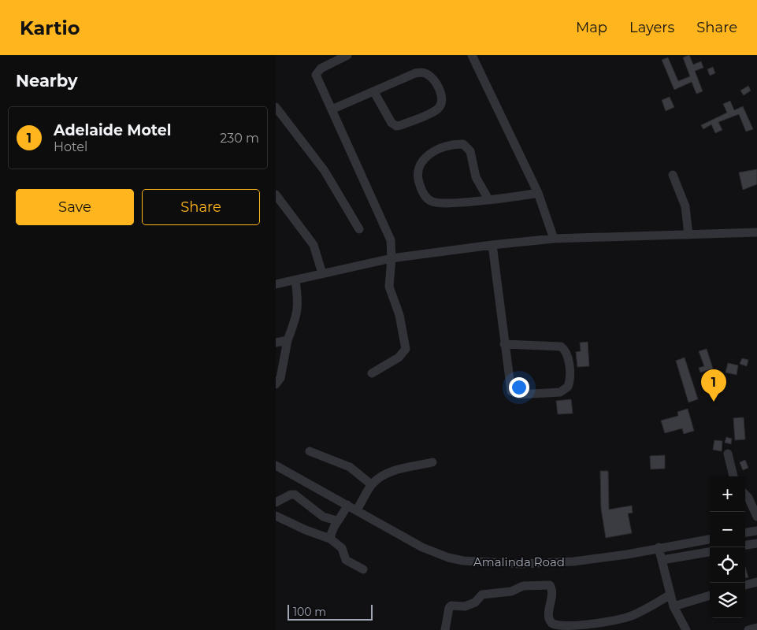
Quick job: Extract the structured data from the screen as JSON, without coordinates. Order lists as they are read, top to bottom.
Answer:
{
  "streets": {
    "street": ["Amalinda Road"]
  },
  "scale_bar": "100 m",
  "page": {
    "header": "Kartio",
    "nav": ["Map", "Layers", "Share"],
    "heading": "Nearby",
    "list": [
      {
        "mark": "1",
        "name": "Adelaide Motel",
        "note": "Hotel",
        "value": "230 m"
      }
    ],
    "buttons": ["Save", "Share"],
    "pins": "1",
    "map_buttons": ["+", "−"],
    "scale": "100 m"
  }
}
